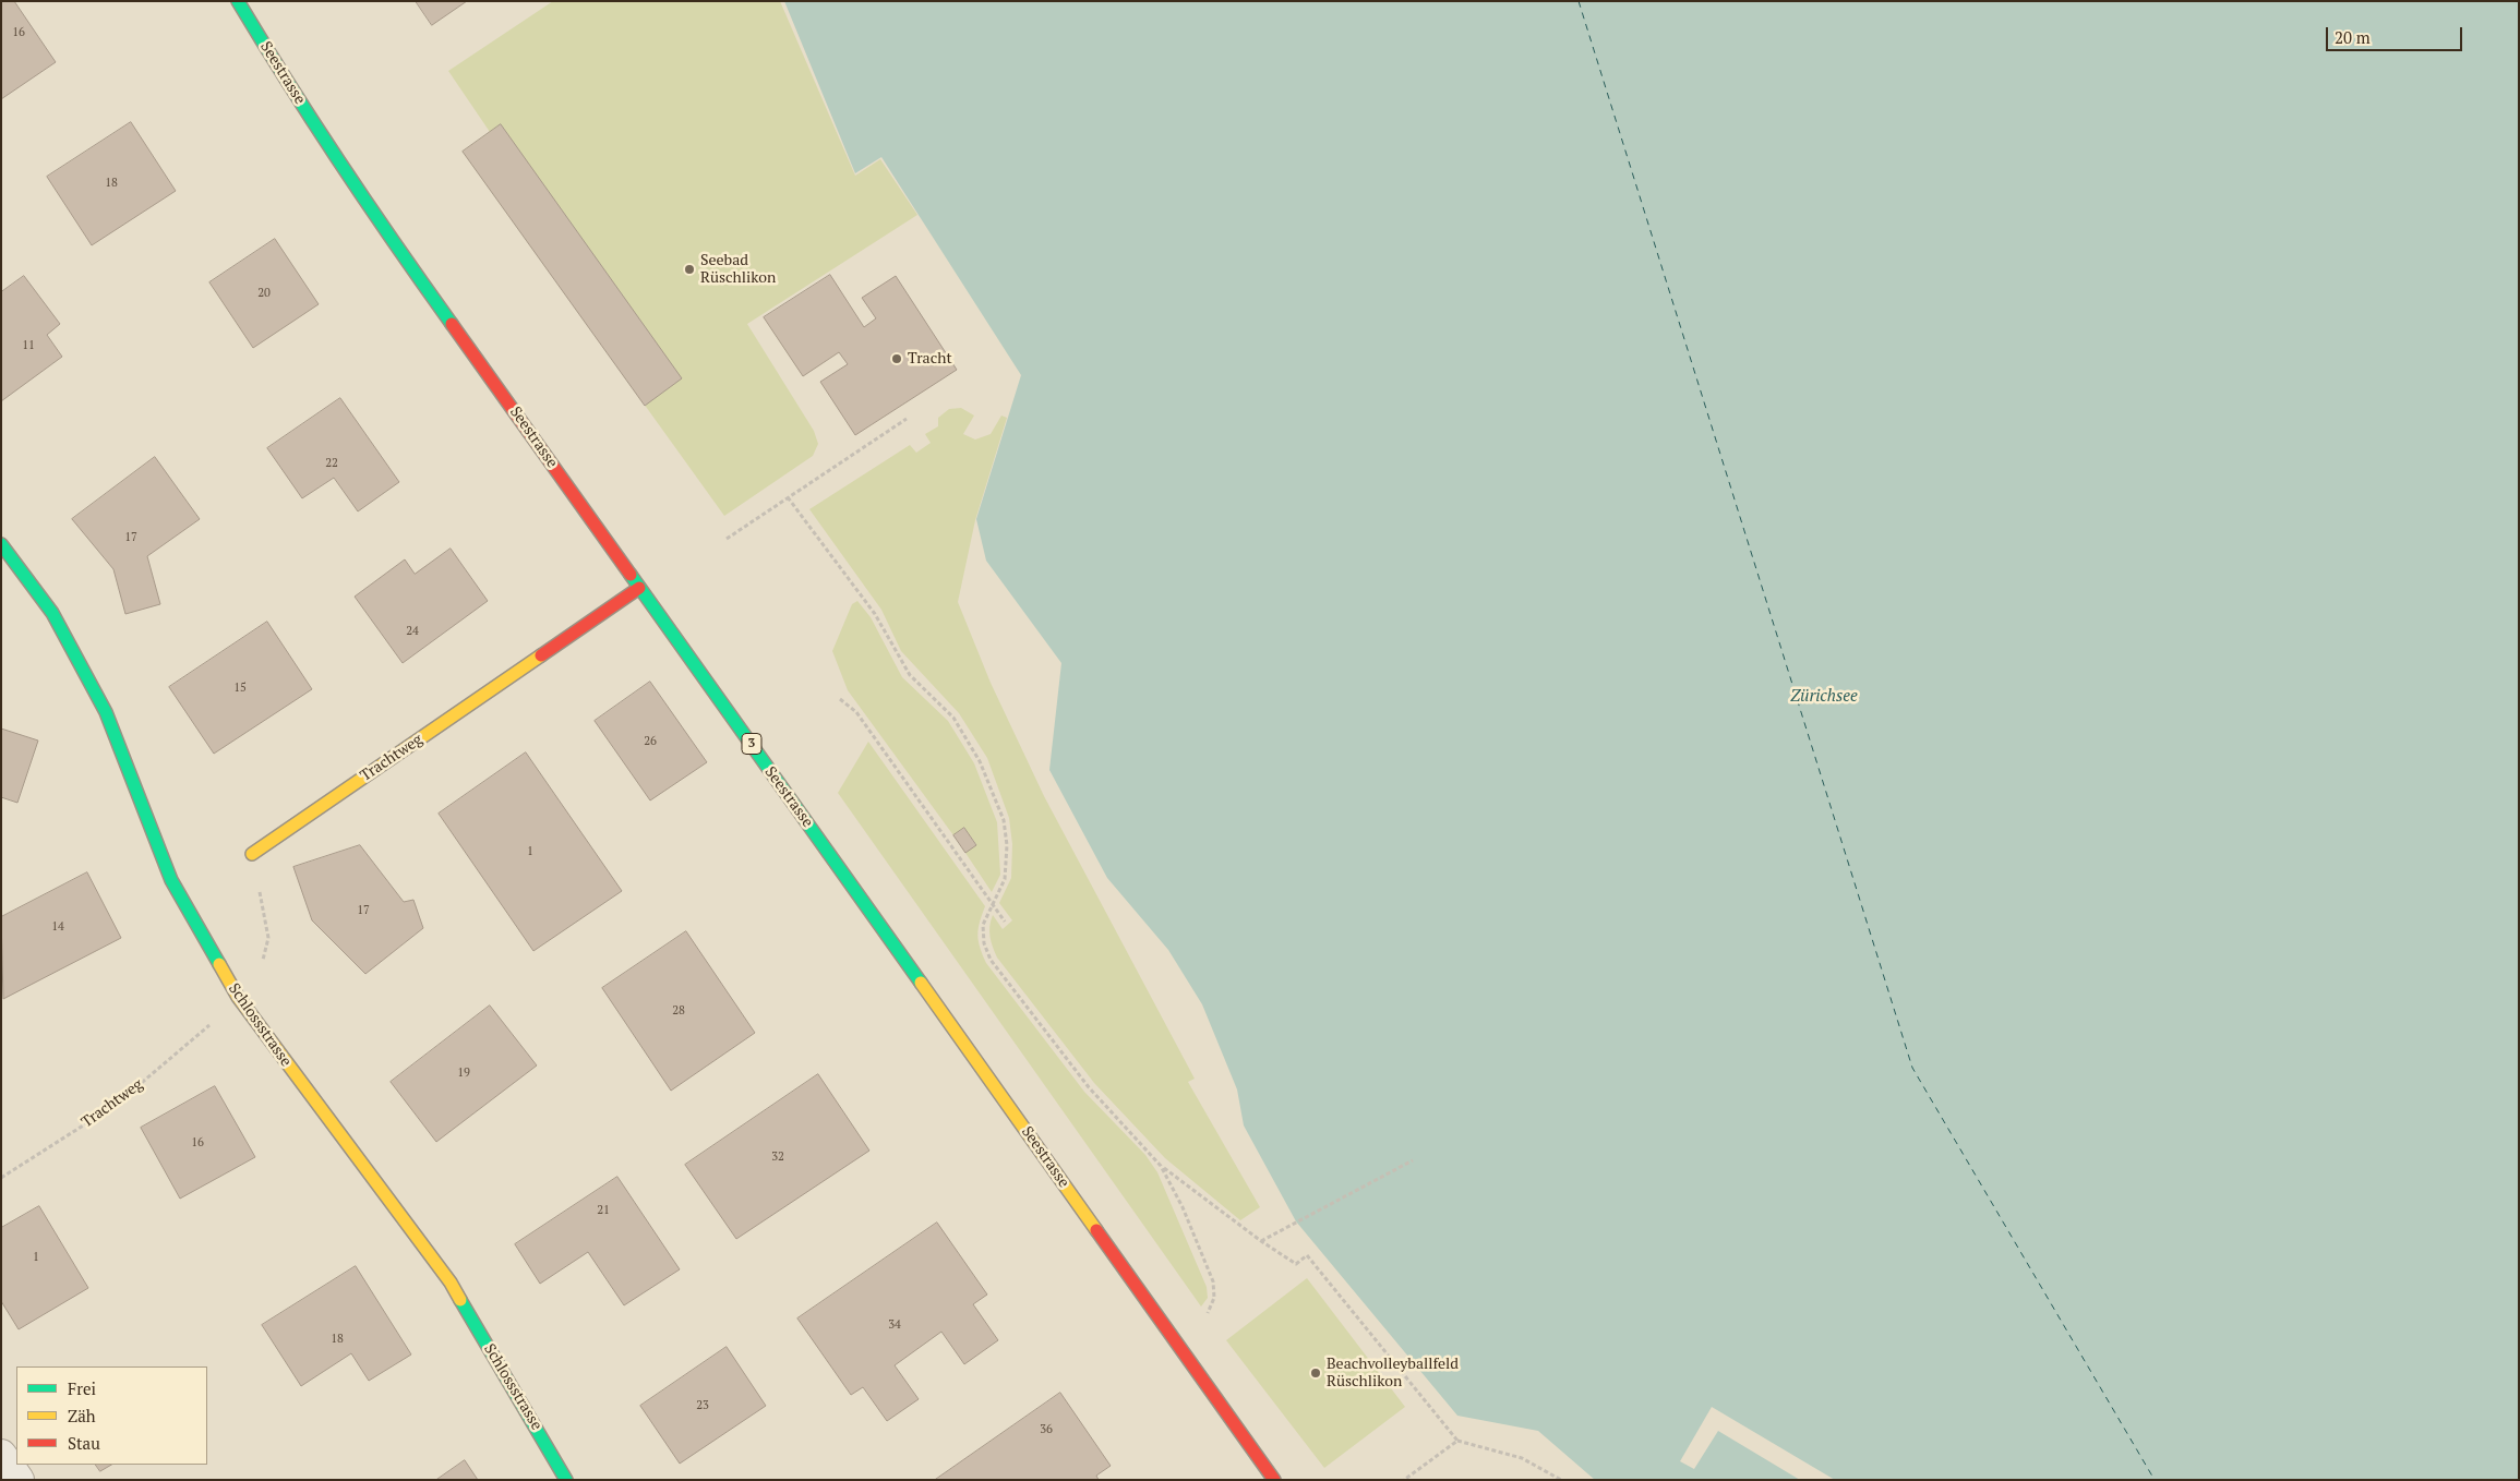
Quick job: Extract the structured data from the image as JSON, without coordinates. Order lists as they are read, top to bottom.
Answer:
{
  "streets": {
    "main road": [
      "Seestrasse",
      "3",
      "Trachtweg",
      "Schlossstrasse"
    ]
  },
  "crossings": [
    ["Seestrasse", "Trachtweg"]
  ],
  "water": ["Zürichsee"],
  "places": ["Seebad Rüschlikon", "Tracht", "Beachvolleyballfeld Rüschlikon"],
  "house_numbers": [
    "16",
    "18",
    "20",
    "11",
    "22",
    "17",
    "24",
    "15",
    "26",
    "1",
    "17",
    "14",
    "28",
    "19",
    "16",
    "32",
    "21",
    "1",
    "34",
    "18",
    "23",
    "36"
  ],
  "legend": ["Frei", "Zäh", "Stau"],
  "scale_bar": "20 m"
}
